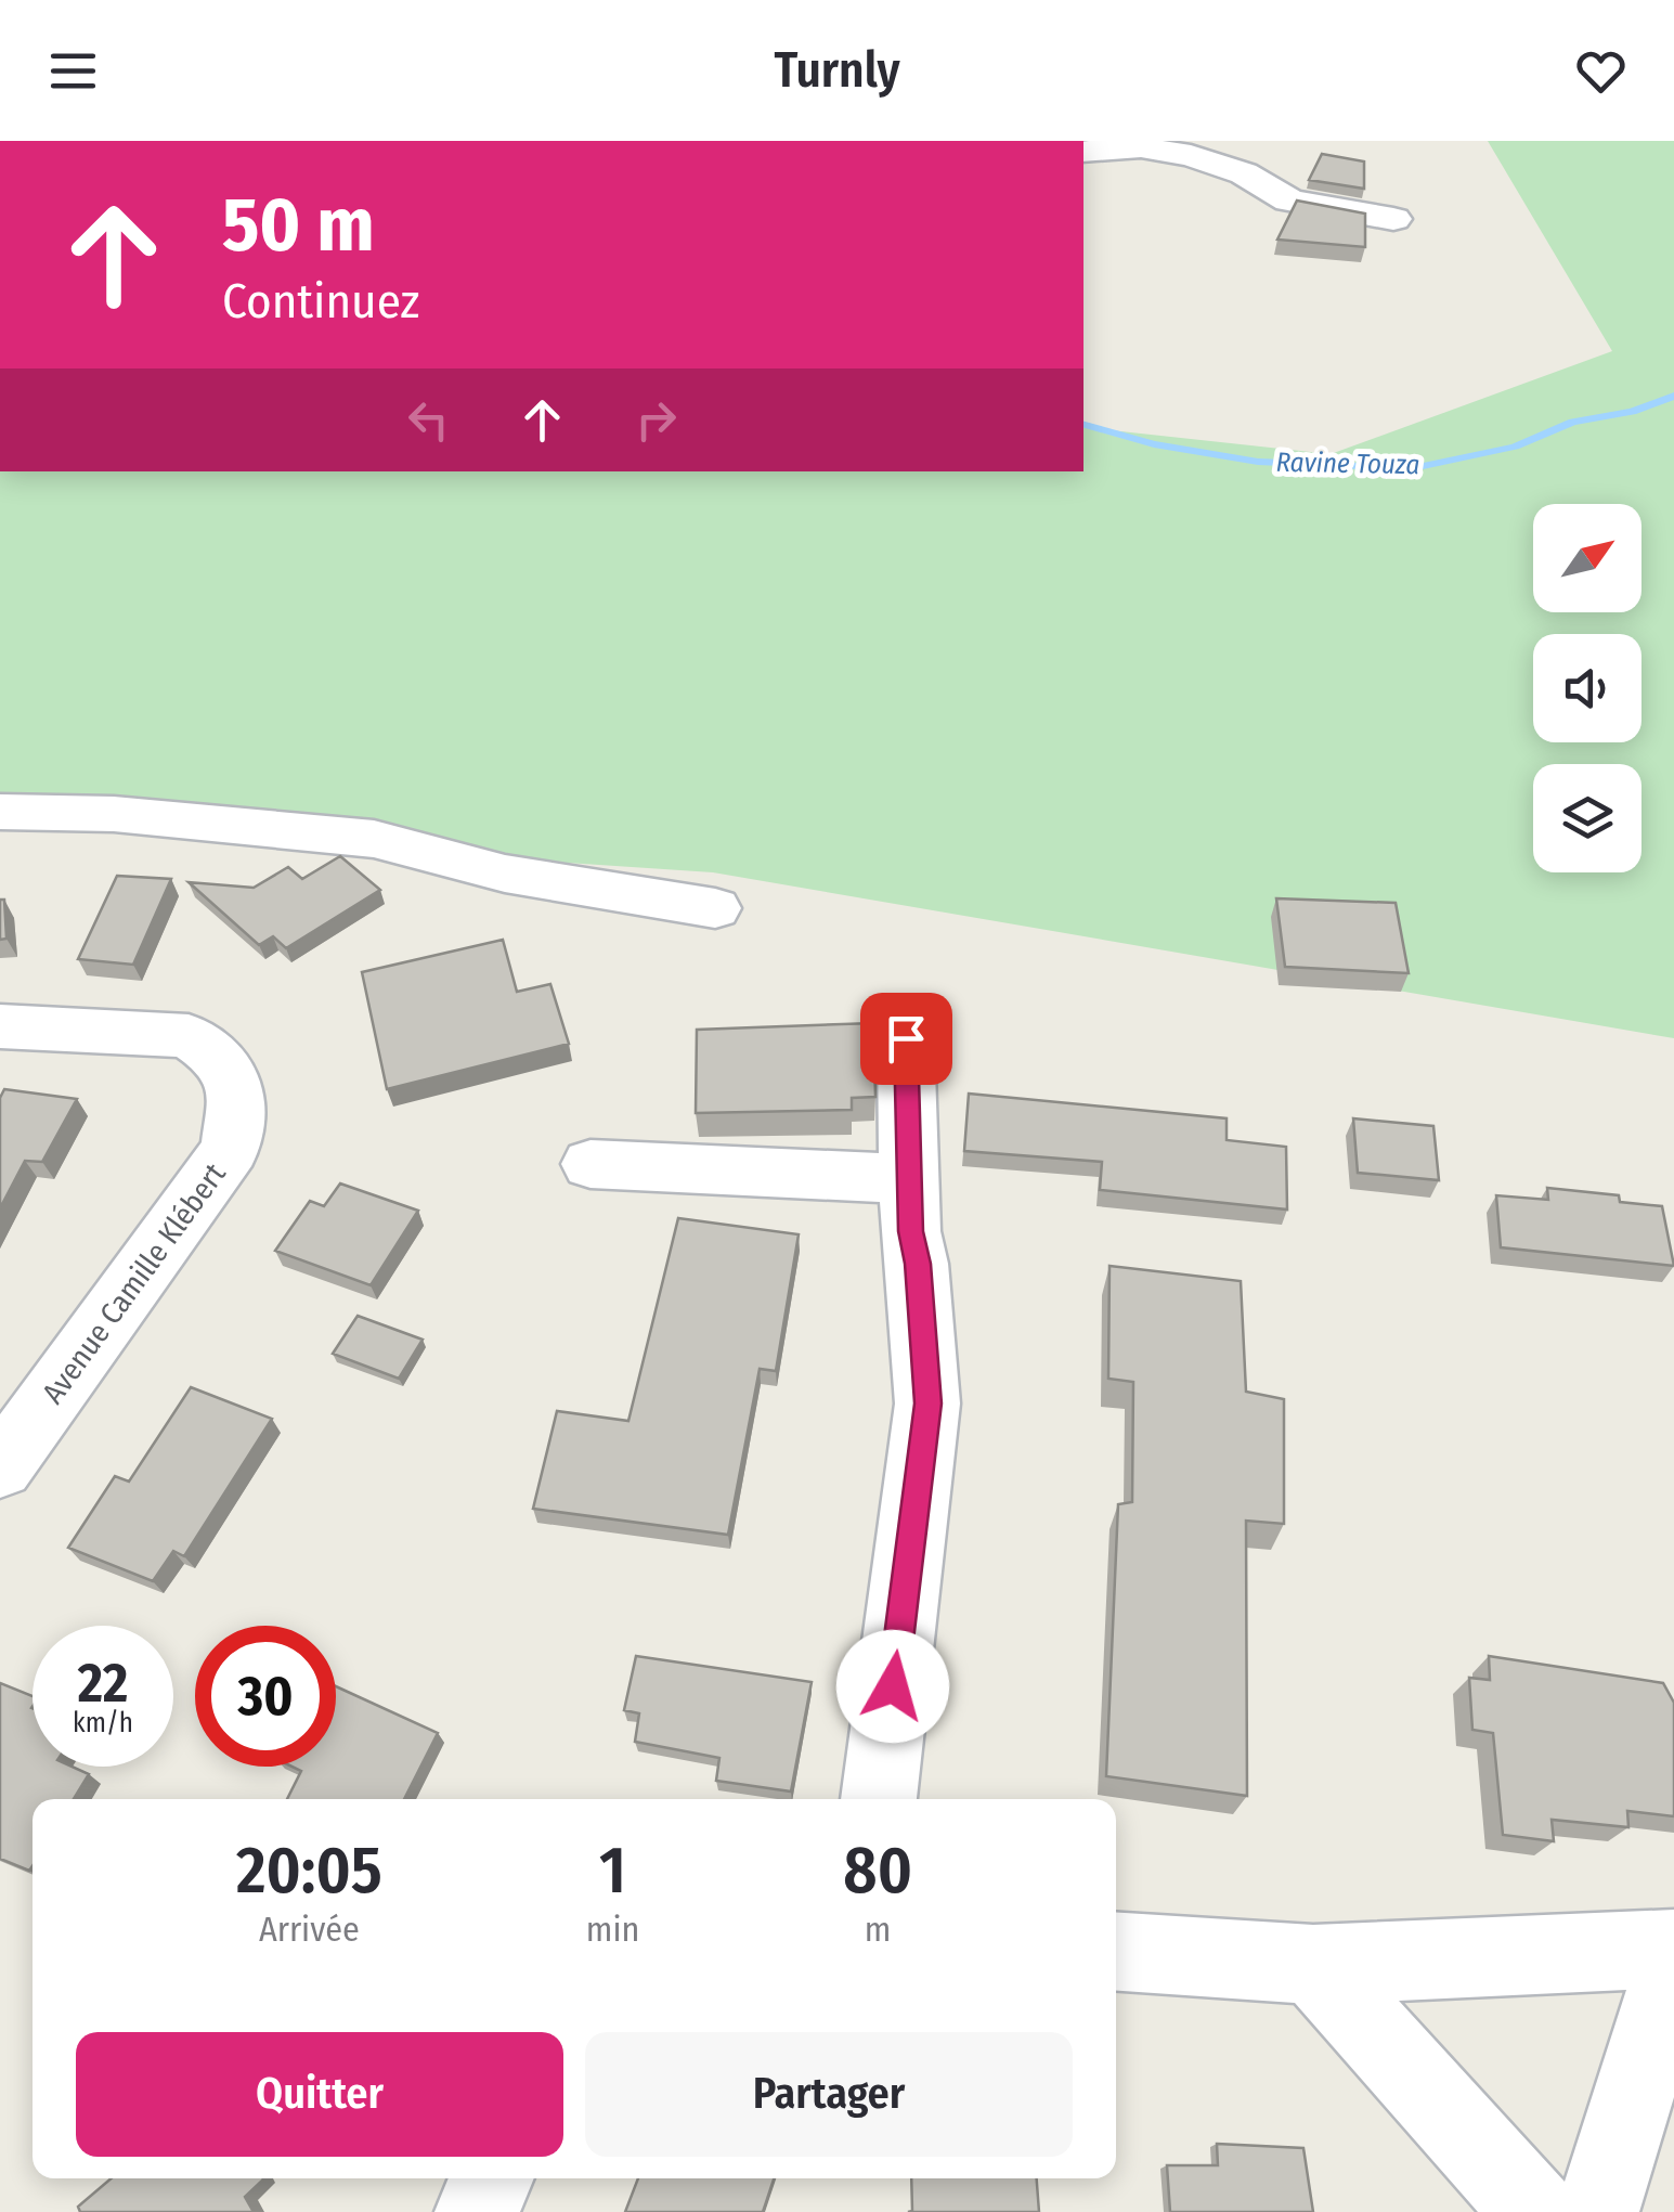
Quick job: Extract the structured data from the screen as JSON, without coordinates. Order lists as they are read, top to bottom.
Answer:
{
  "streets": {
    "street": ["Avenue Camille Klébert"]
  },
  "water": ["Ravine Touza"],
  "north": "top right",
  "page": {
    "header": "Turnly",
    "turn": ["50 m", "Continuez"],
    "speed": "22 km/h",
    "limit": "30",
    "eta": [
      "20:05",
      "Arrivée",
      "1",
      "min",
      "80",
      "m"
    ],
    "buttons": ["Quitter", "Partager"]
  }
}
